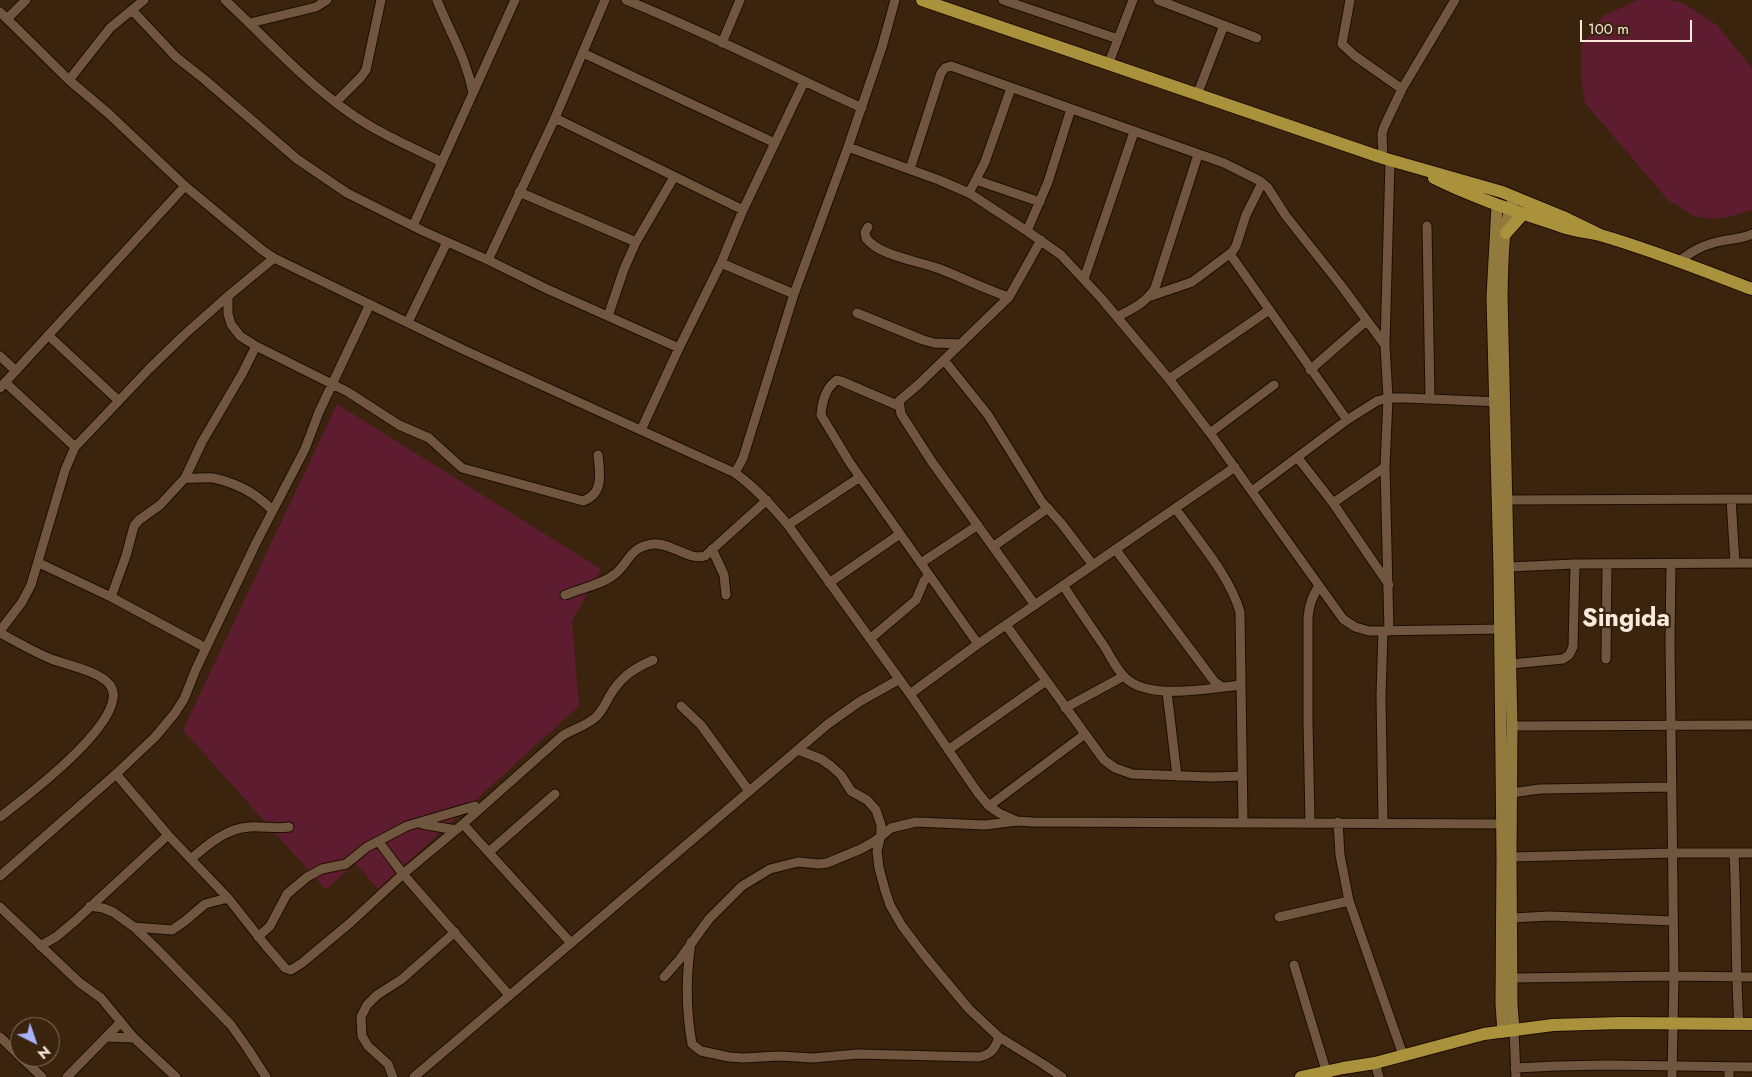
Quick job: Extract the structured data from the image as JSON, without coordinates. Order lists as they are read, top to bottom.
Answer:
{
  "districts": ["Singida"],
  "scale_bar": "100 m",
  "north": "bottom right"
}
